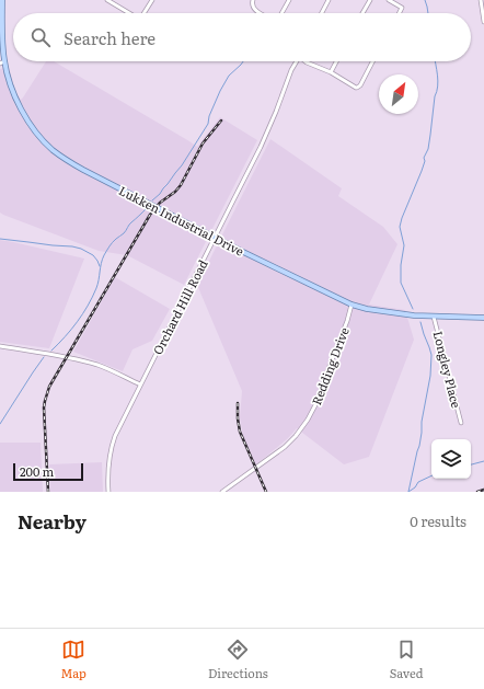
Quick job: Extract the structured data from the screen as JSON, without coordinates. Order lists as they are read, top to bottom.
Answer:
{
  "streets": {
    "main road": ["Lukken Industrial Drive"],
    "street": ["Orchard Hill Road", "Redding Drive", "Longley Place"]
  },
  "crossings": [
    ["Lukken Industrial Drive", "Orchard Hill Road"],
    ["Lukken Industrial Drive", "Redding Drive"],
    ["Lukken Industrial Drive", "Longley Place"]
  ],
  "scale_bar": "200 m",
  "north": "top right",
  "page": {
    "search": "Search here",
    "scale": "200 m",
    "heading": ["Nearby", "0 results"],
    "nav": ["Map", "Directions", "Saved"]
  }
}
